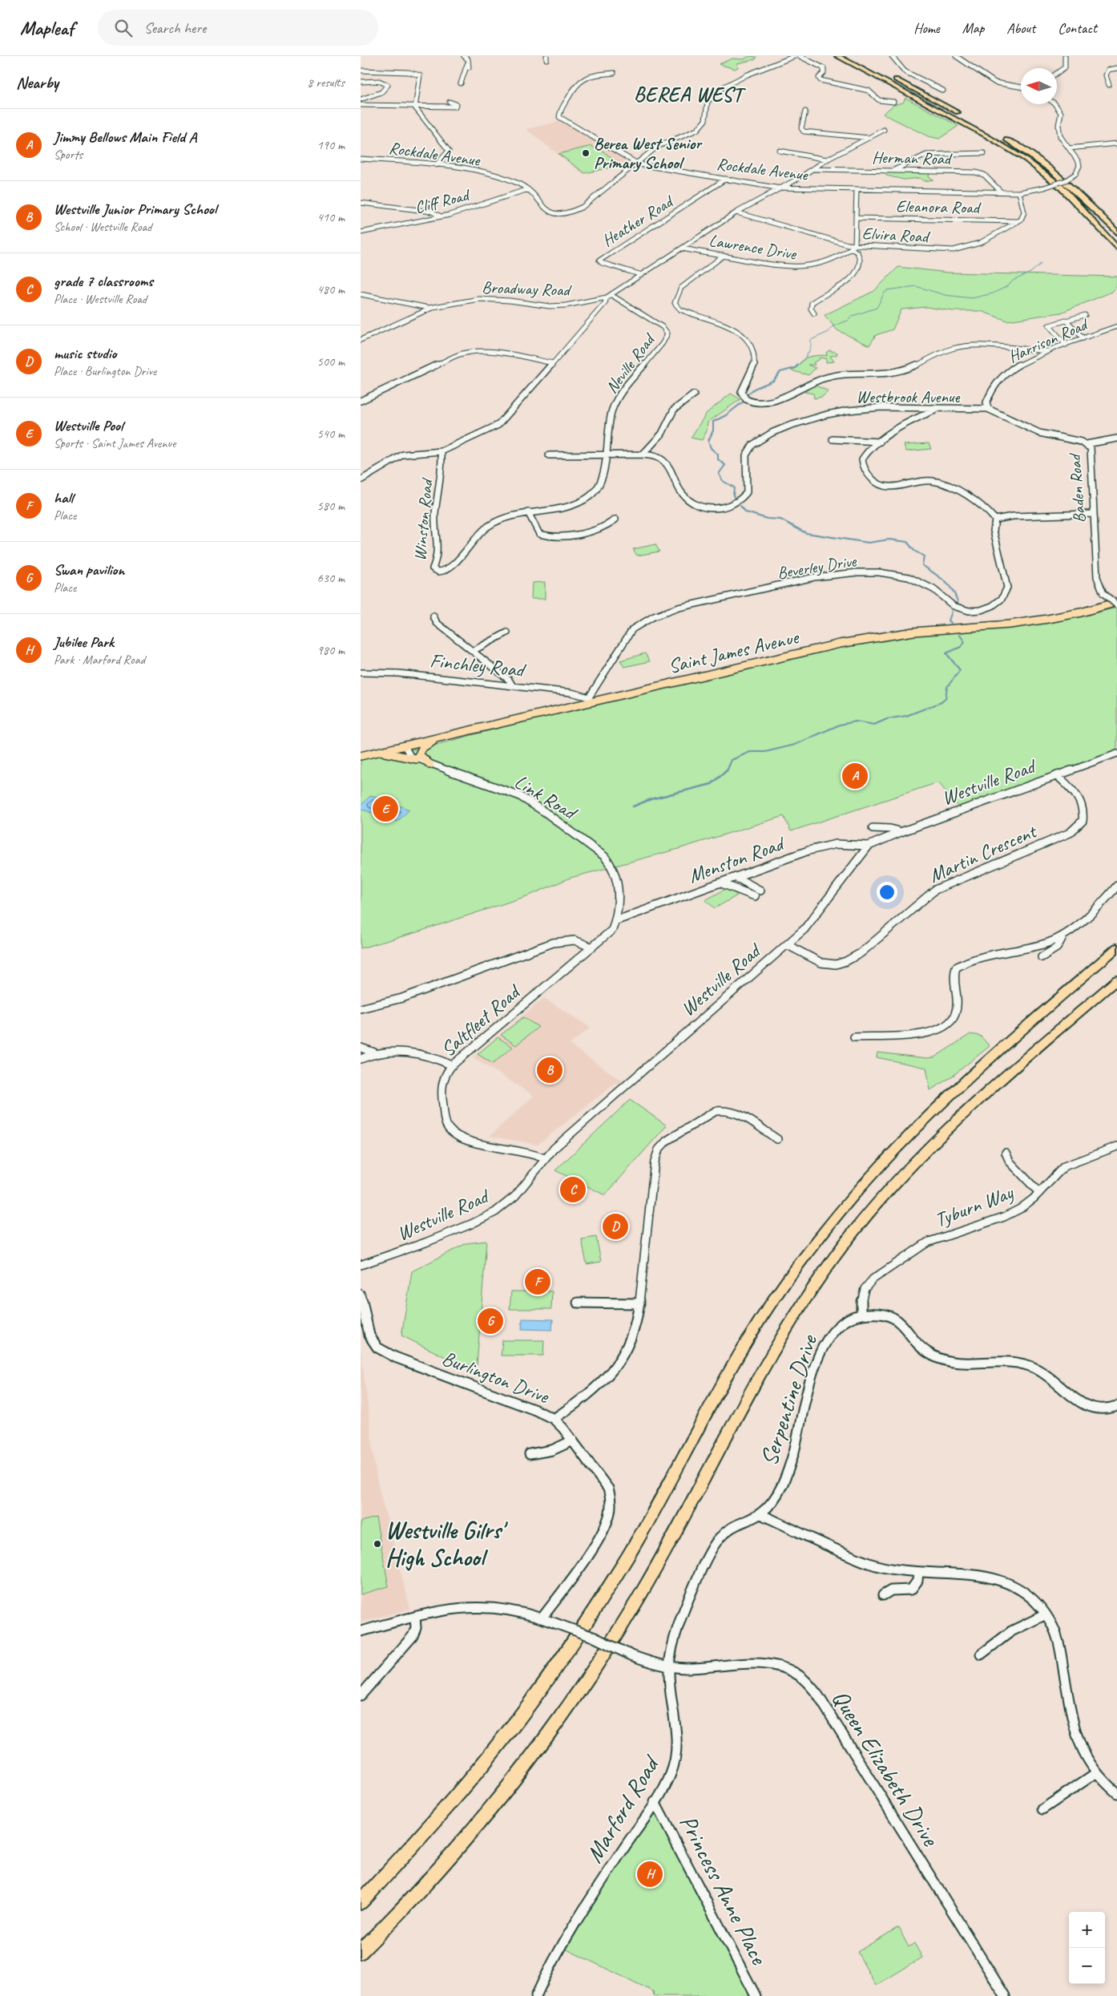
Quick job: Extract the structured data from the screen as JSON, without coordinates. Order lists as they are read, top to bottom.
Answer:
{
  "streets": {
    "main road": ["Saint James Avenue"],
    "street": [
      "Rockdale Avenue",
      "Herman Road",
      "Cliff Road",
      "Eleanora Road",
      "Heather Road",
      "Elvira Road",
      "Lawrence Drive",
      "Broadway Road",
      "Harrison Road",
      "Neville Road",
      "Westbrook Avenue",
      "Baden Road",
      "Winston Road",
      "Beverley Drive",
      "Finchley Road",
      "Westville Road",
      "Link Road",
      "Martin Crescent",
      "Menston Road",
      "Saltfleet Road",
      "Tyburn Way",
      "Burlington Drive",
      "Serpentine Drive",
      "Queen Elizabeth Drive",
      "Marford Road",
      "Princess Anne Place"
    ]
  },
  "crossings": [
    ["Rockdale Avenue", "Herman Road"],
    ["Rockdale Avenue", "Cliff Road"],
    ["Rockdale Avenue", "Heather Road"],
    ["Rockdale Avenue", "Broadway Road"],
    ["Herman Road", "Broadway Road"],
    ["Eleanora Road", "Elvira Road"],
    ["Heather Road", "Broadway Road"],
    ["Elvira Road", "Lawrence Drive"],
    ["Elvira Road", "Broadway Road"],
    ["Lawrence Drive", "Broadway Road"],
    ["Broadway Road", "Neville Road"],
    ["Broadway Road", "Winston Road"],
    ["Harrison Road", "Westbrook Avenue"],
    ["Harrison Road", "Baden Road"],
    ["Neville Road", "Westbrook Avenue"],
    ["Neville Road", "Winston Road"],
    ["Westbrook Avenue", "Baden Road"],
    ["Westbrook Avenue", "Winston Road"],
    ["Baden Road", "Saint James Avenue"],
    ["Beverley Drive", "Saint James Avenue"],
    ["Beverley Drive", "Finchley Road"],
    ["Saint James Avenue", "Finchley Road"],
    ["Saint James Avenue", "Link Road"],
    ["Westville Road", "Martin Crescent"],
    ["Westville Road", "Menston Road"],
    ["Westville Road", "Saltfleet Road"],
    ["Link Road", "Menston Road"],
    ["Link Road", "Saltfleet Road"],
    ["Menston Road", "Saltfleet Road"],
    ["Tyburn Way", "Serpentine Drive"],
    ["Serpentine Drive", "Queen Elizabeth Drive"],
    ["Serpentine Drive", "Marford Road"],
    ["Queen Elizabeth Drive", "Marford Road"],
    ["Marford Road", "Princess Anne Place"]
  ],
  "districts": ["BEREA WEST"],
  "places": ["Berea West Senior Primary School", "Westville Gilrs' High School"],
  "north": "left",
  "page": {
    "header": "Mapleaf",
    "search": "Search here",
    "nav": [
      "Home",
      "Map",
      "About",
      "Contact"
    ],
    "heading": ["Nearby", "8 results"],
    "list": [
      {
        "mark": "A",
        "name": "Jimmy Bellows Main Field A",
        "note": "Sports",
        "value": "190 m"
      },
      {
        "mark": "B",
        "name": "Westville Junior Primary School",
        "note": "School · Westville Road",
        "value": "410 m"
      },
      {
        "mark": "C",
        "name": "grade 7 classrooms",
        "note": "Place · Westville Road",
        "value": "480 m"
      },
      {
        "mark": "D",
        "name": "music studio",
        "note": "Place · Burlington Drive",
        "value": "500 m"
      },
      {
        "mark": "E",
        "name": "Westville Pool",
        "note": "Sports · Saint James Avenue",
        "value": "540 m"
      },
      {
        "mark": "F",
        "name": "hall",
        "note": "Place",
        "value": "580 m"
      },
      {
        "mark": "G",
        "name": "Swan pavilion",
        "note": "Place",
        "value": "630 m"
      },
      {
        "mark": "H",
        "name": "Jubilee Park",
        "note": "Park · Marford Road",
        "value": "980 m"
      }
    ],
    "pins": [
      "A",
      "E",
      "B",
      "C",
      "D",
      "F",
      "G",
      "H"
    ],
    "map_buttons": ["+", "−"]
  }
}
